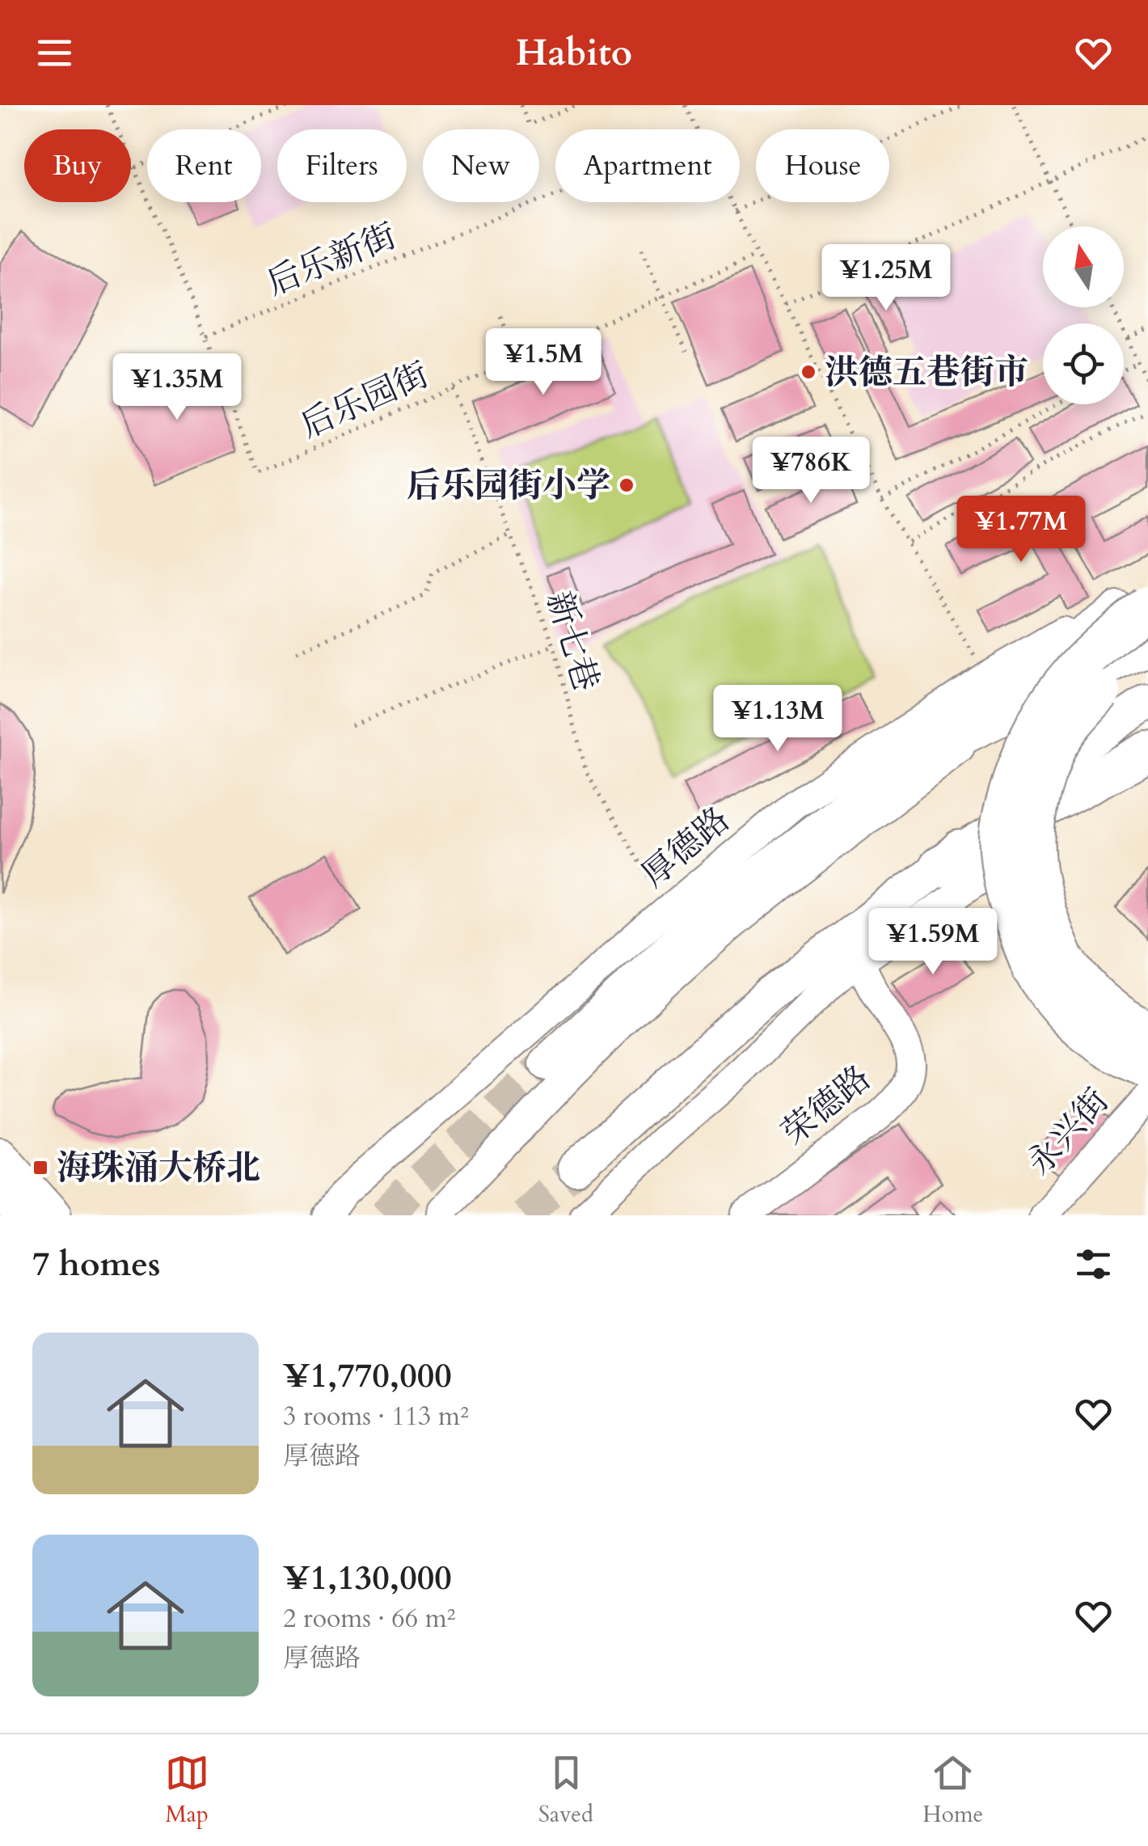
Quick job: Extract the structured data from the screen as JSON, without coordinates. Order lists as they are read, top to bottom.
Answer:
{
  "streets": {
    "street": ["厚德路", "荣德路", "永兴街"],
    "path": ["后乐新街", "后乐园街", "新七巷"]
  },
  "crossings": [
    ["后乐新街", "后乐园街"],
    ["后乐园街", "新七巷"]
  ],
  "places": {
    "other": ["洪德五巷街市", "后乐园街小学"],
    "transit": ["海珠涌大桥北"]
  },
  "north": "top",
  "page": {
    "header": "Habito",
    "chip": [
      "Buy",
      "Rent",
      "Filters",
      "New",
      "Apartment",
      "House"
    ],
    "price": [
      "¥1.25M",
      "¥1.5M",
      "¥1.35M",
      "¥786K",
      "¥1.77M",
      "¥1.13M",
      "¥1.59M"
    ],
    "heading": "7 homes",
    "list": [
      {
        "name": "¥1,770,000",
        "note": "3 rooms · 113 m² · 厚德路"
      },
      {
        "name": "¥1,130,000",
        "note": "2 rooms · 66 m² · 厚德路"
      }
    ],
    "tabs": ["Map", "Saved", "Home"]
  }
}
